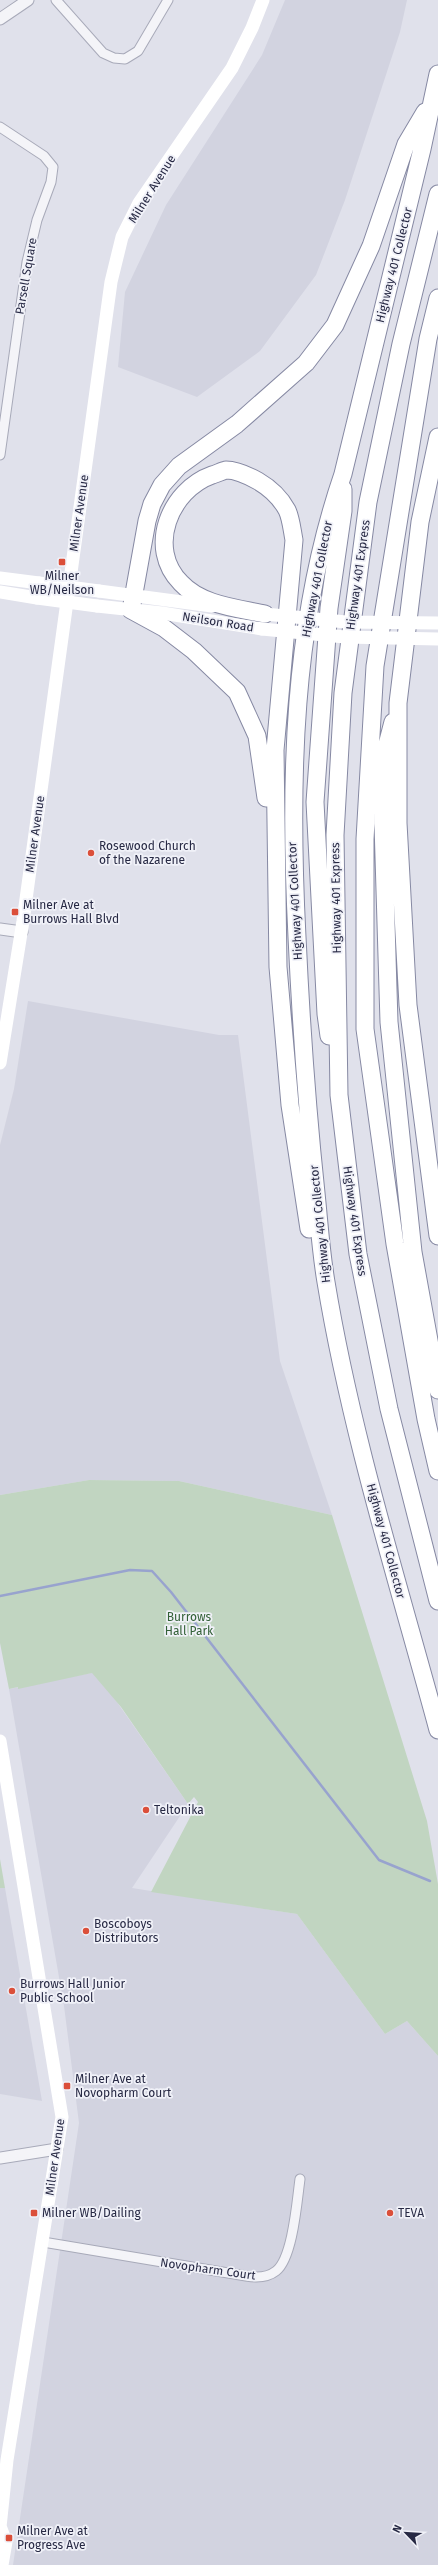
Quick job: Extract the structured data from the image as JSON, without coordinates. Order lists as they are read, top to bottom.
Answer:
{
  "streets": {
    "highway": ["Highway 401 Collector", "Highway 401 Express"],
    "main road": ["Milner Avenue", "Neilson Road"],
    "street": ["Parsell Square", "Novopharm Court"]
  },
  "crossings": [
    ["Milner Avenue", "Novopharm Court"]
  ],
  "parks": ["Burrows Hall Park"],
  "places": {
    "transit": [
      "Milner WB/Neilson",
      "Milner Ave at Burrows Hall Blvd",
      "Milner Ave at Novopharm Court",
      "Milner WB/Dailing",
      "Milner Ave at Progress Ave"
    ],
    "other": [
      "Rosewood Church of the Nazarene",
      "Teltonika",
      "Boscoboys Distributors",
      "Burrows Hall Junior Public School",
      "TEVA"
    ]
  },
  "north": "top left"
}
